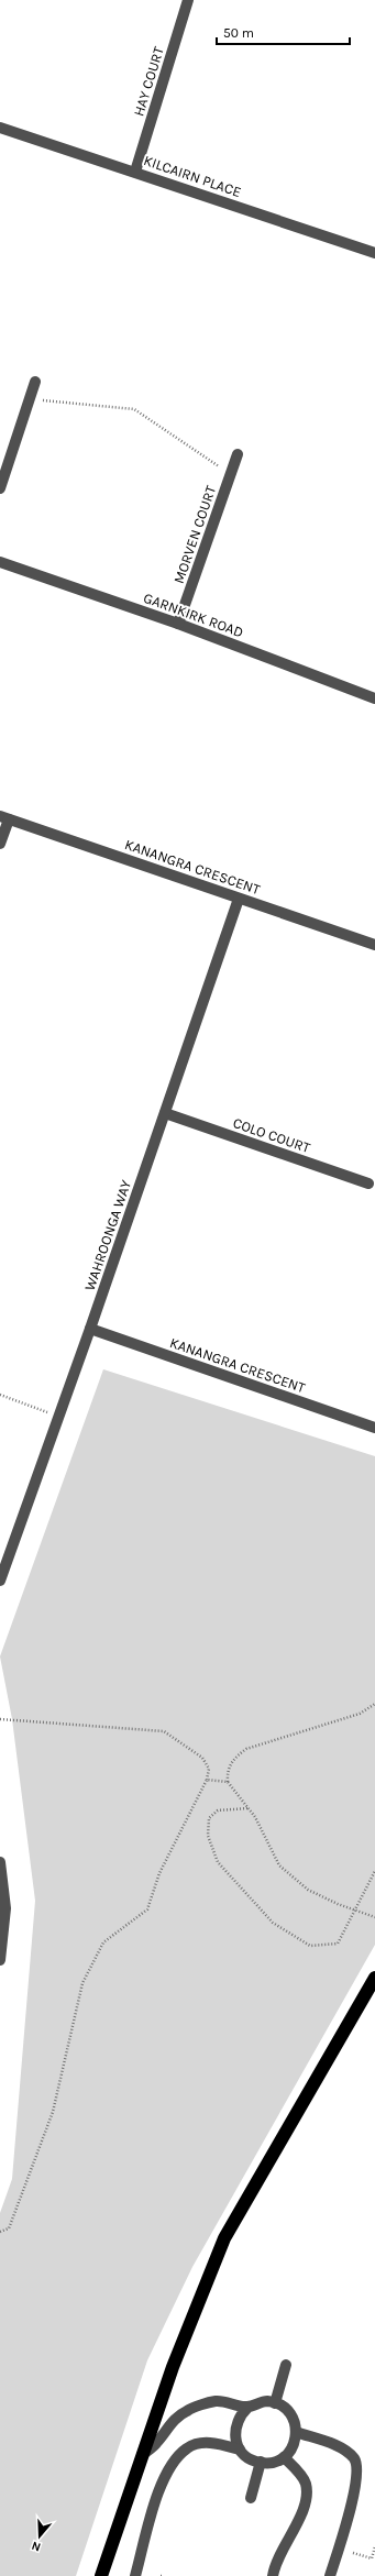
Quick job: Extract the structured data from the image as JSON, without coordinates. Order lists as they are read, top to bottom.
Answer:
{
  "streets": {
    "street": [
      "HAY COURT",
      "KILCAIRN PLACE",
      "MORVEN COURT",
      "GARNKIRK ROAD",
      "KANANGRA CRESCENT",
      "COLO COURT",
      "WAHROONGA WAY"
    ]
  },
  "crossings": [
    ["HAY COURT", "KILCAIRN PLACE"],
    ["MORVEN COURT", "GARNKIRK ROAD"],
    ["KANANGRA CRESCENT", "WAHROONGA WAY"],
    ["COLO COURT", "WAHROONGA WAY"]
  ],
  "scale_bar": "50 m",
  "north": "bottom"
}
